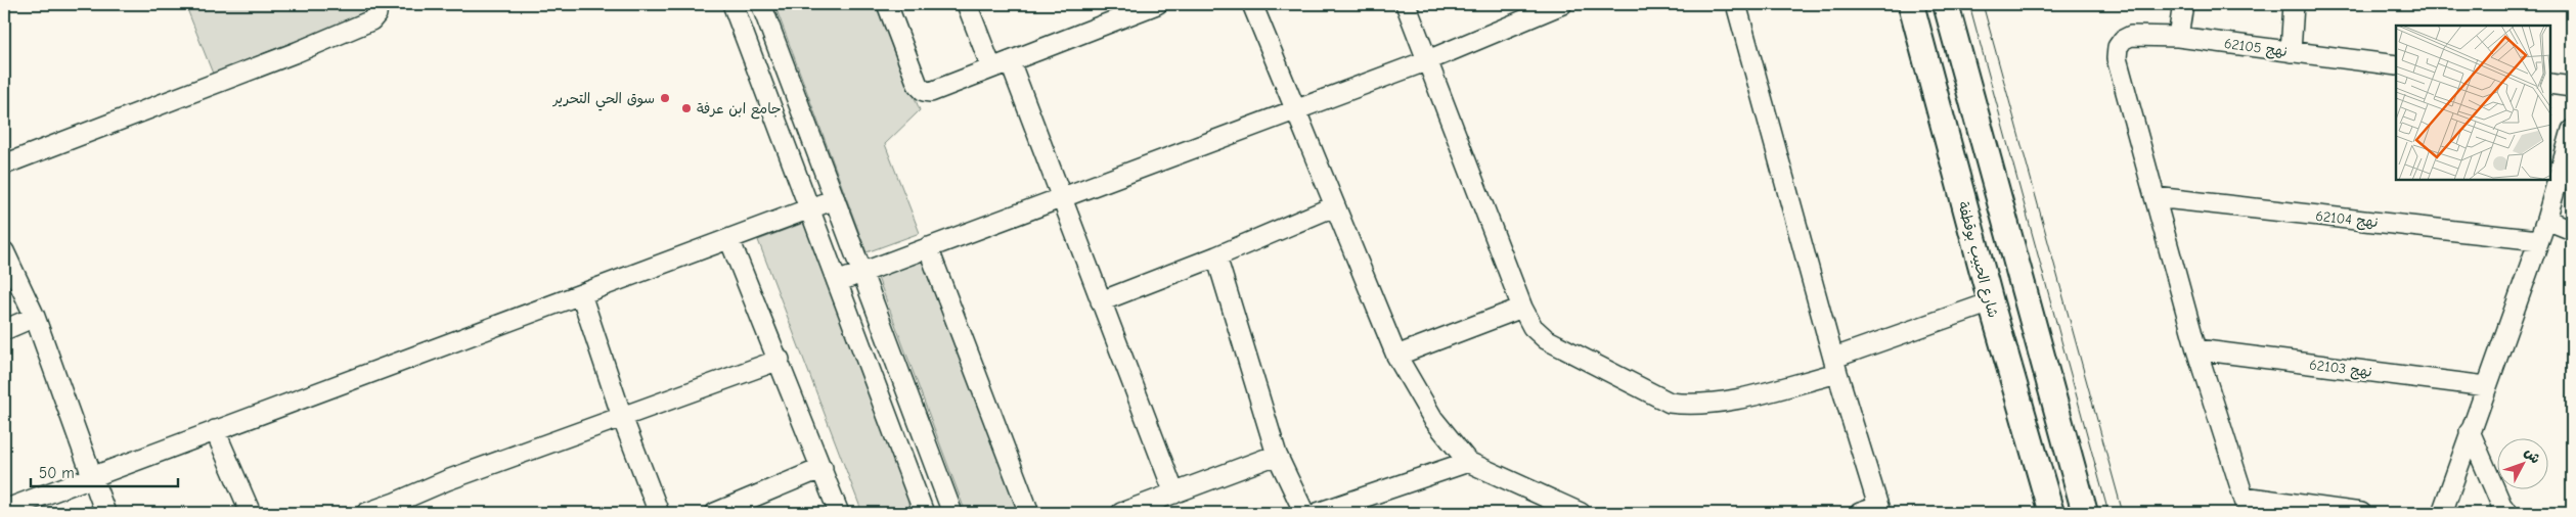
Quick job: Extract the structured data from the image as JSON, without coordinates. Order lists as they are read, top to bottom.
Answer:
{
  "streets": {
    "main road": ["شارع الحبيب بوقطفة"],
    "street": ["نهج 62105", "نهج 62104", "نهج 62103"]
  },
  "crossings": [
    ["نهج 62105", "نهج 62104"]
  ],
  "places": ["سوق الحي التحرير", "جامع ابن عرفة"],
  "scale_bar": "50 m",
  "north": "top right"
}
